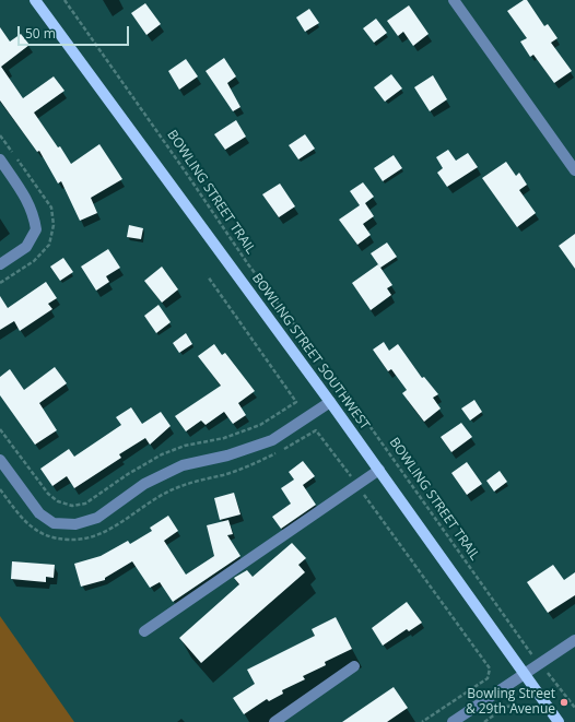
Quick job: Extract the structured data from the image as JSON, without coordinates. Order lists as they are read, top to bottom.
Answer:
{
  "streets": {
    "main road": ["BOWLING STREET SOUTHWEST"],
    "path": ["BOWLING STREET TRAIL"]
  },
  "places": ["Bowling Street & 29th Avenue"],
  "scale_bar": "50 m"
}
